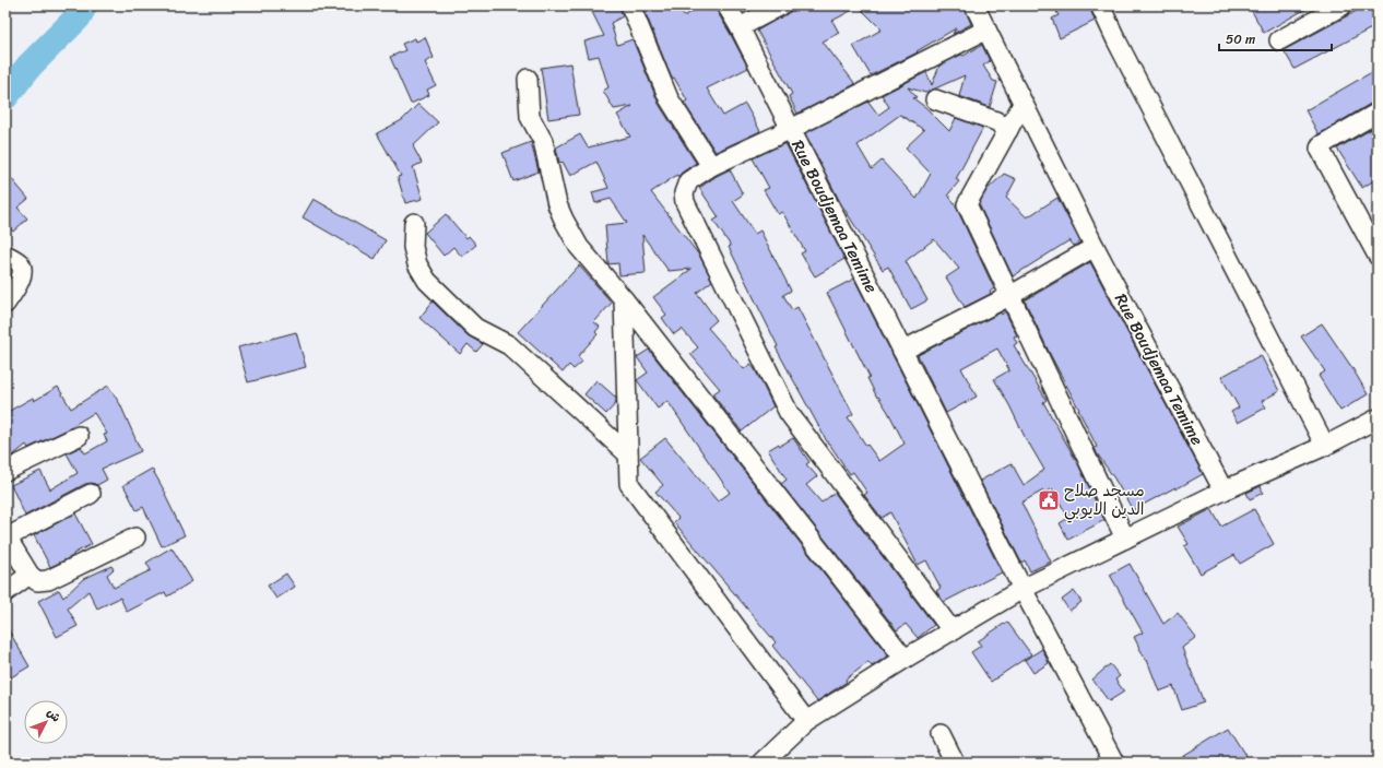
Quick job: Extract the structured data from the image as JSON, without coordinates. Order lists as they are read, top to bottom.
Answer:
{
  "streets": {
    "street": ["Rue Boudjemaa Temime"]
  },
  "places": {
    "public building": ["مسجد صلاح الدين الايوبي"]
  },
  "scale_bar": "50 m",
  "north": "top right"
}
